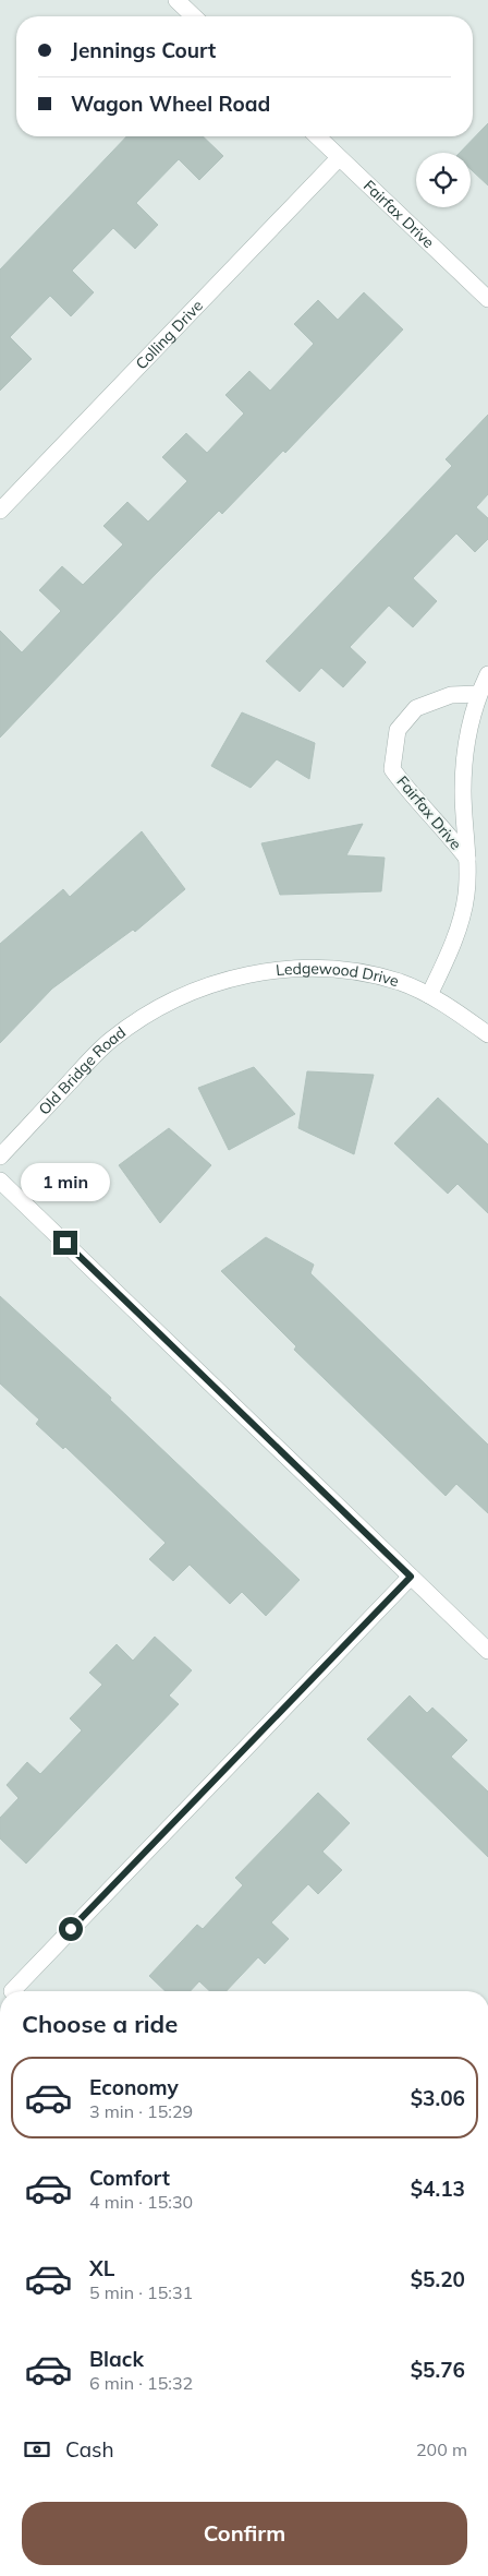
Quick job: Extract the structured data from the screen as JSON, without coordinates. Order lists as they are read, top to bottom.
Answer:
{
  "streets": {
    "street": [
      "Fairfax Drive",
      "Colling Drive",
      "Ledgewood Drive",
      "Old Bridge Road"
    ]
  },
  "crossings": [
    ["Fairfax Drive", "Colling Drive"],
    ["Fairfax Drive", "Ledgewood Drive"],
    ["Ledgewood Drive", "Old Bridge Road"]
  ],
  "page": {
    "banner": ["Jennings Court", "Wagon Wheel Road"],
    "bubble": "1 min",
    "heading": "Choose a ride",
    "list": [
      {
        "name": "Economy",
        "note": "3 min · 15:29",
        "value": "$3.06"
      },
      {
        "name": "Comfort",
        "note": "4 min · 15:30",
        "value": "$4.13"
      },
      {
        "name": "XL",
        "note": "5 min · 15:31",
        "value": "$5.20"
      },
      {
        "name": "Black",
        "note": "6 min · 15:32",
        "value": "$5.76"
      }
    ],
    "pay": ["Cash", "200 m"],
    "buttons": "Confirm"
  }
}
